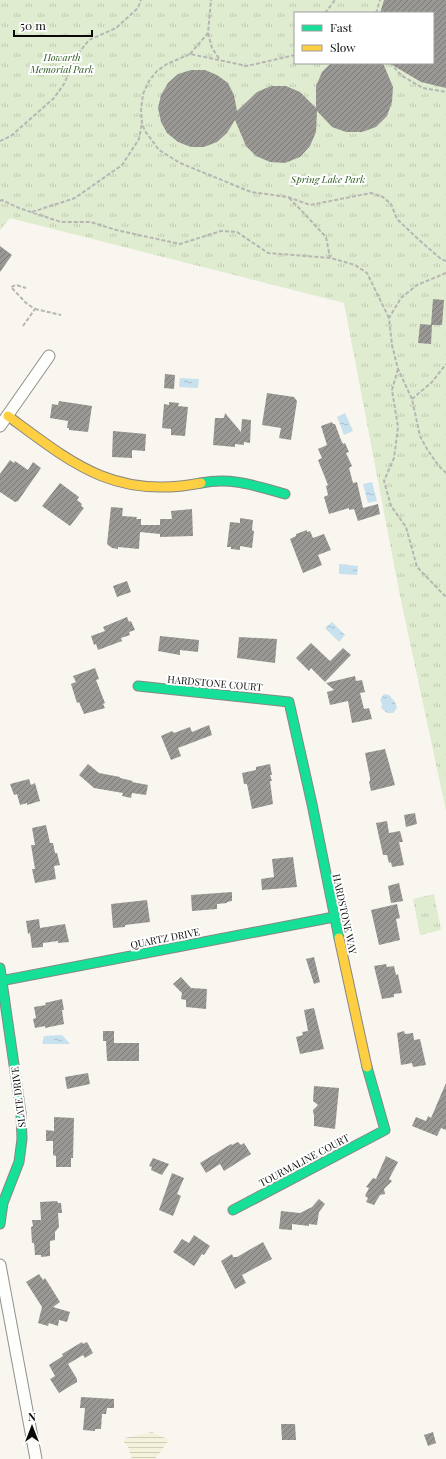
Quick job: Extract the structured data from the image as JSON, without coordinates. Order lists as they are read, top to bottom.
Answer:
{
  "streets": {
    "street": [
      "HARDSTONE COURT",
      "HARDSTONE WAY",
      "QUARTZ DRIVE",
      "SLATE DRIVE",
      "TOURMALINE COURT"
    ]
  },
  "crossings": [
    ["HARDSTONE COURT", "HARDSTONE WAY"],
    ["HARDSTONE WAY", "QUARTZ DRIVE"],
    ["HARDSTONE WAY", "TOURMALINE COURT"],
    ["QUARTZ DRIVE", "SLATE DRIVE"]
  ],
  "parks": ["Howarth Memorial Park", "Spring Lake Park"],
  "legend": ["Fast", "Slow"],
  "scale_bar": "50 m",
  "north": "top"
}
